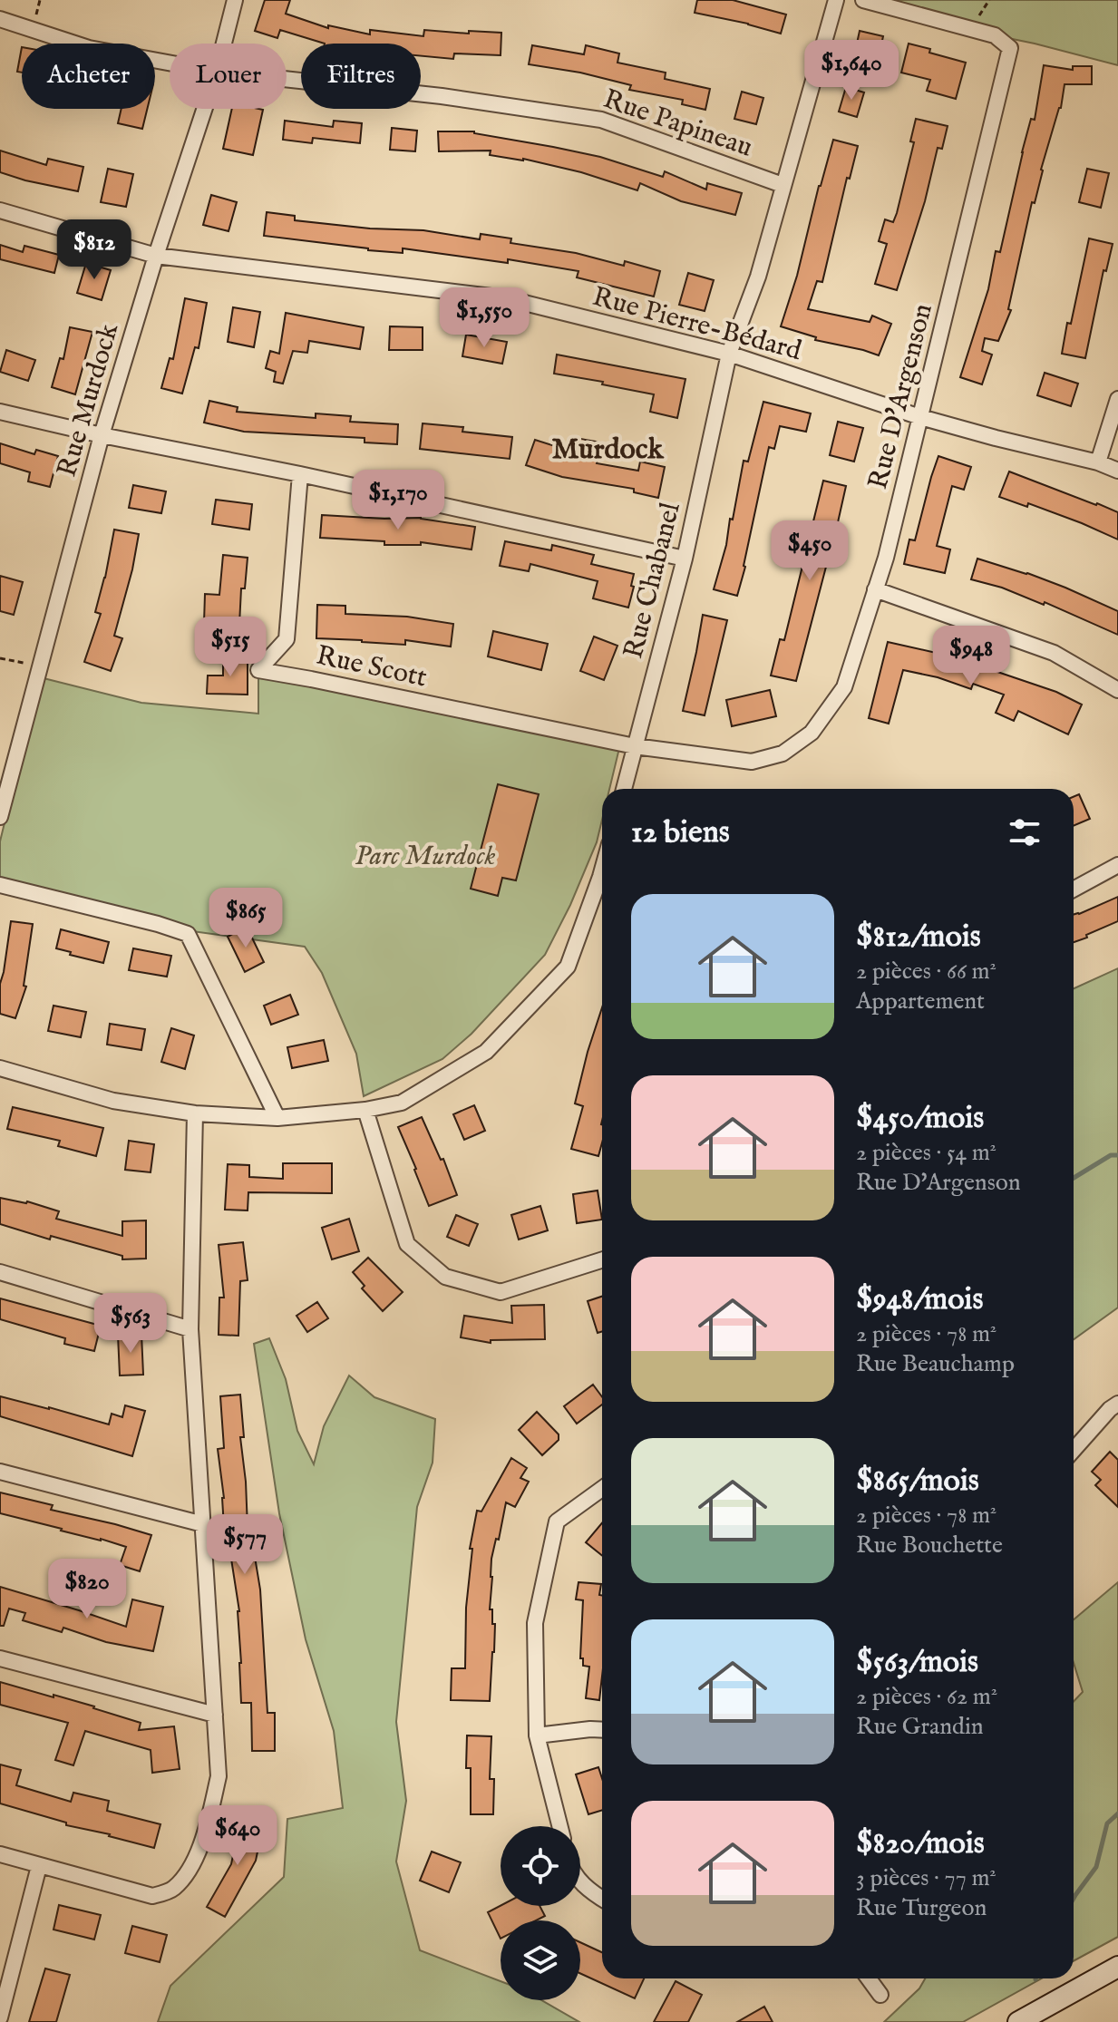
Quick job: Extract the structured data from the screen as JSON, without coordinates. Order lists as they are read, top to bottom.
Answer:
{
  "streets": {
    "street": [
      "Rue Papineau",
      "Rue Pierre-Bédard",
      "Rue D'Argenson",
      "Rue Murdock",
      "Rue Chabanel",
      "Rue Scott"
    ]
  },
  "crossings": [
    ["Rue Papineau", "Rue Chabanel"],
    ["Rue Pierre-Bédard", "Rue D'Argenson"],
    ["Rue Pierre-Bédard", "Rue Murdock"],
    ["Rue Pierre-Bédard", "Rue Chabanel"],
    ["Rue D'Argenson", "Rue Chabanel"],
    ["Rue D'Argenson", "Rue Scott"],
    ["Rue Chabanel", "Rue Scott"]
  ],
  "districts": ["Murdock"],
  "parks": ["Parc Murdock"],
  "page": {
    "price": [
      "$1,640",
      "$812",
      "$1,550",
      "$1,170",
      "$450",
      "$515",
      "$948",
      "$865",
      "$563",
      "$577",
      "$820",
      "$640"
    ],
    "chip": ["Acheter", "Louer", "Filtres"],
    "heading": "12 biens",
    "list": [
      {
        "name": "$812/mois",
        "note": "2 pièces · 66 m² · Appartement"
      },
      {
        "name": "$450/mois",
        "note": "2 pièces · 54 m² · Rue D'Argenson"
      },
      {
        "name": "$948/mois",
        "note": "2 pièces · 78 m² · Rue Beauchamp"
      },
      {
        "name": "$865/mois",
        "note": "2 pièces · 78 m² · Rue Bouchette"
      },
      {
        "name": "$563/mois",
        "note": "2 pièces · 62 m² · Rue Grandin"
      },
      {
        "name": "$820/mois",
        "note": "3 pièces · 77 m² · Rue Turgeon"
      }
    ]
  }
}
